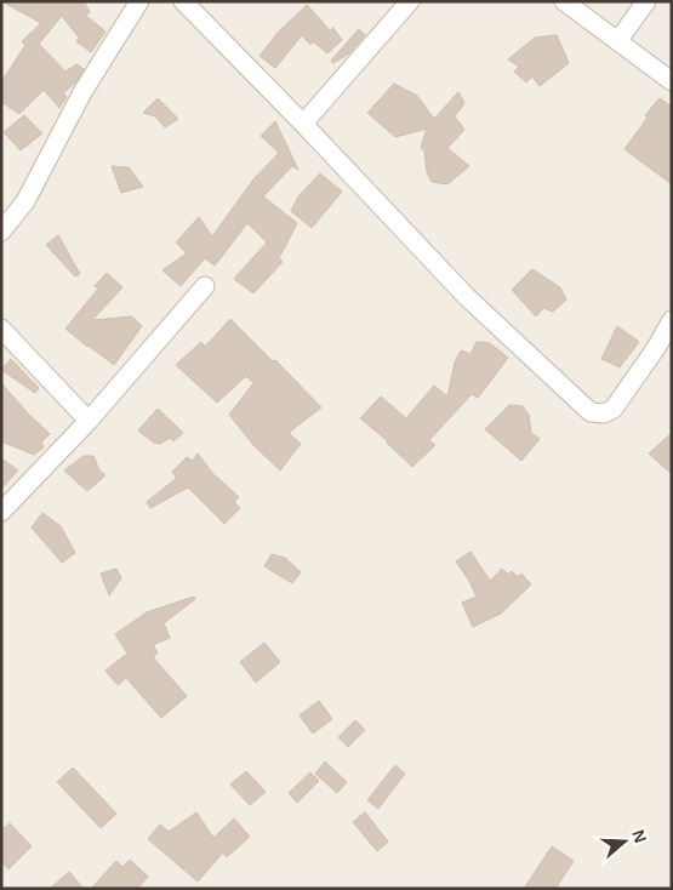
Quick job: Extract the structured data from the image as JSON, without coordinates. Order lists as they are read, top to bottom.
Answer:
{
  "north": "right"
}
